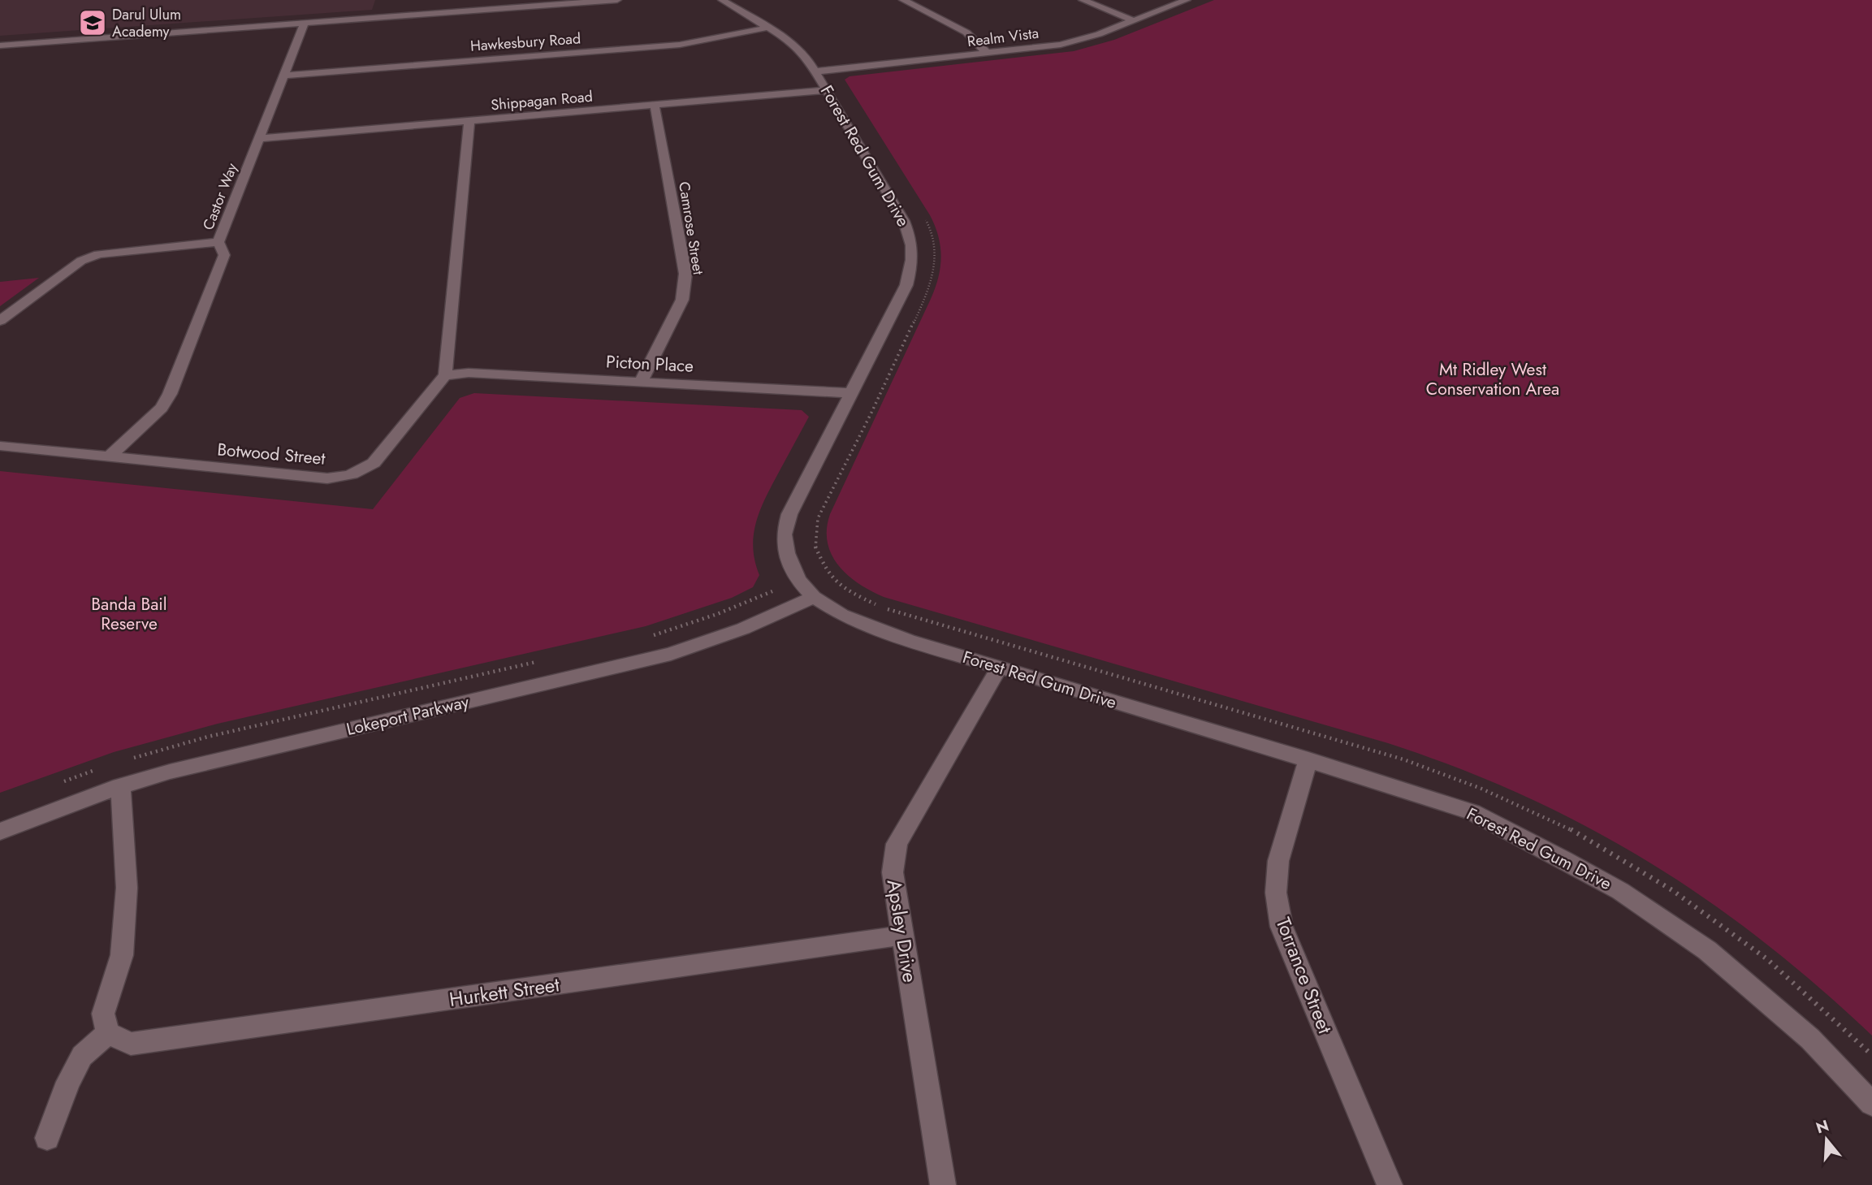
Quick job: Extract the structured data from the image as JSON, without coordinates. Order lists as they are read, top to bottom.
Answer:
{
  "streets": {
    "street": [
      "Realm Vista",
      "Hawkesbury Road",
      "Shippagan Road",
      "Forest Red Gum Drive",
      "Castor Way",
      "Camrose Street",
      "Picton Place",
      "Botwood Street",
      "Lokeport Parkway",
      "Apsley Drive",
      "Torrance Street",
      "Hurkett Street"
    ]
  },
  "crossings": [
    ["Realm Vista", "Forest Red Gum Drive"],
    ["Hawkesbury Road", "Forest Red Gum Drive"],
    ["Hawkesbury Road", "Castor Way"],
    ["Shippagan Road", "Forest Red Gum Drive"],
    ["Shippagan Road", "Castor Way"],
    ["Shippagan Road", "Camrose Street"],
    ["Forest Red Gum Drive", "Picton Place"],
    ["Forest Red Gum Drive", "Lokeport Parkway"],
    ["Forest Red Gum Drive", "Apsley Drive"],
    ["Forest Red Gum Drive", "Torrance Street"],
    ["Castor Way", "Botwood Street"],
    ["Camrose Street", "Picton Place"],
    ["Picton Place", "Botwood Street"],
    ["Apsley Drive", "Hurkett Street"]
  ],
  "parks": ["Mt Ridley West Conservation Area", "Banda Bail Reserve"],
  "places": {
    "school or university": ["Darul Ulum Academy"]
  },
  "north": "top"
}
